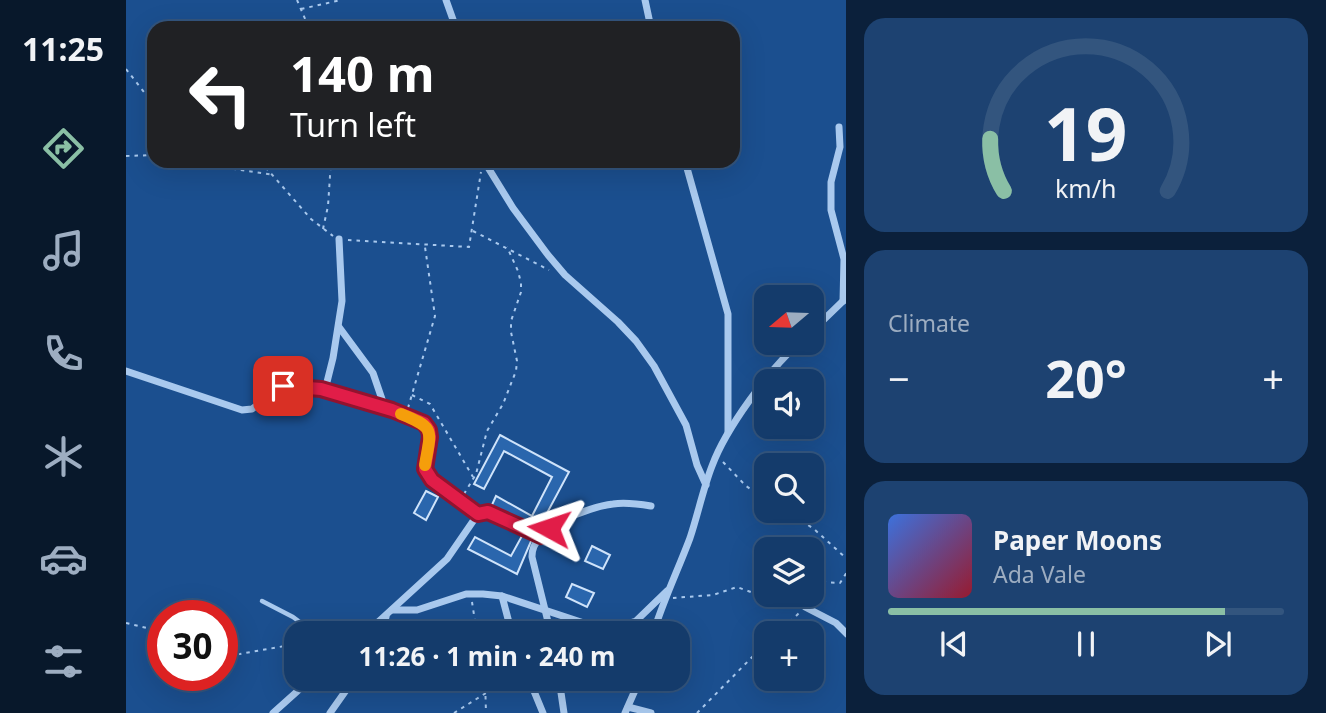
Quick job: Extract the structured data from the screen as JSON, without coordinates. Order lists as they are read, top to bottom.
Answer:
{
  "north": "left",
  "page": {
    "tabs": "11:25",
    "turn": ["140 m", "Turn left"],
    "tile": "Climate",
    "map_buttons": "+",
    "heat": ["−", "20°", "+"],
    "song": ["Paper Moons", "Ada Vale"],
    "limit": "30",
    "trip": "11:26 · 1 min · 240 m",
    "gauge": ["19", "km/h"]
  }
}
